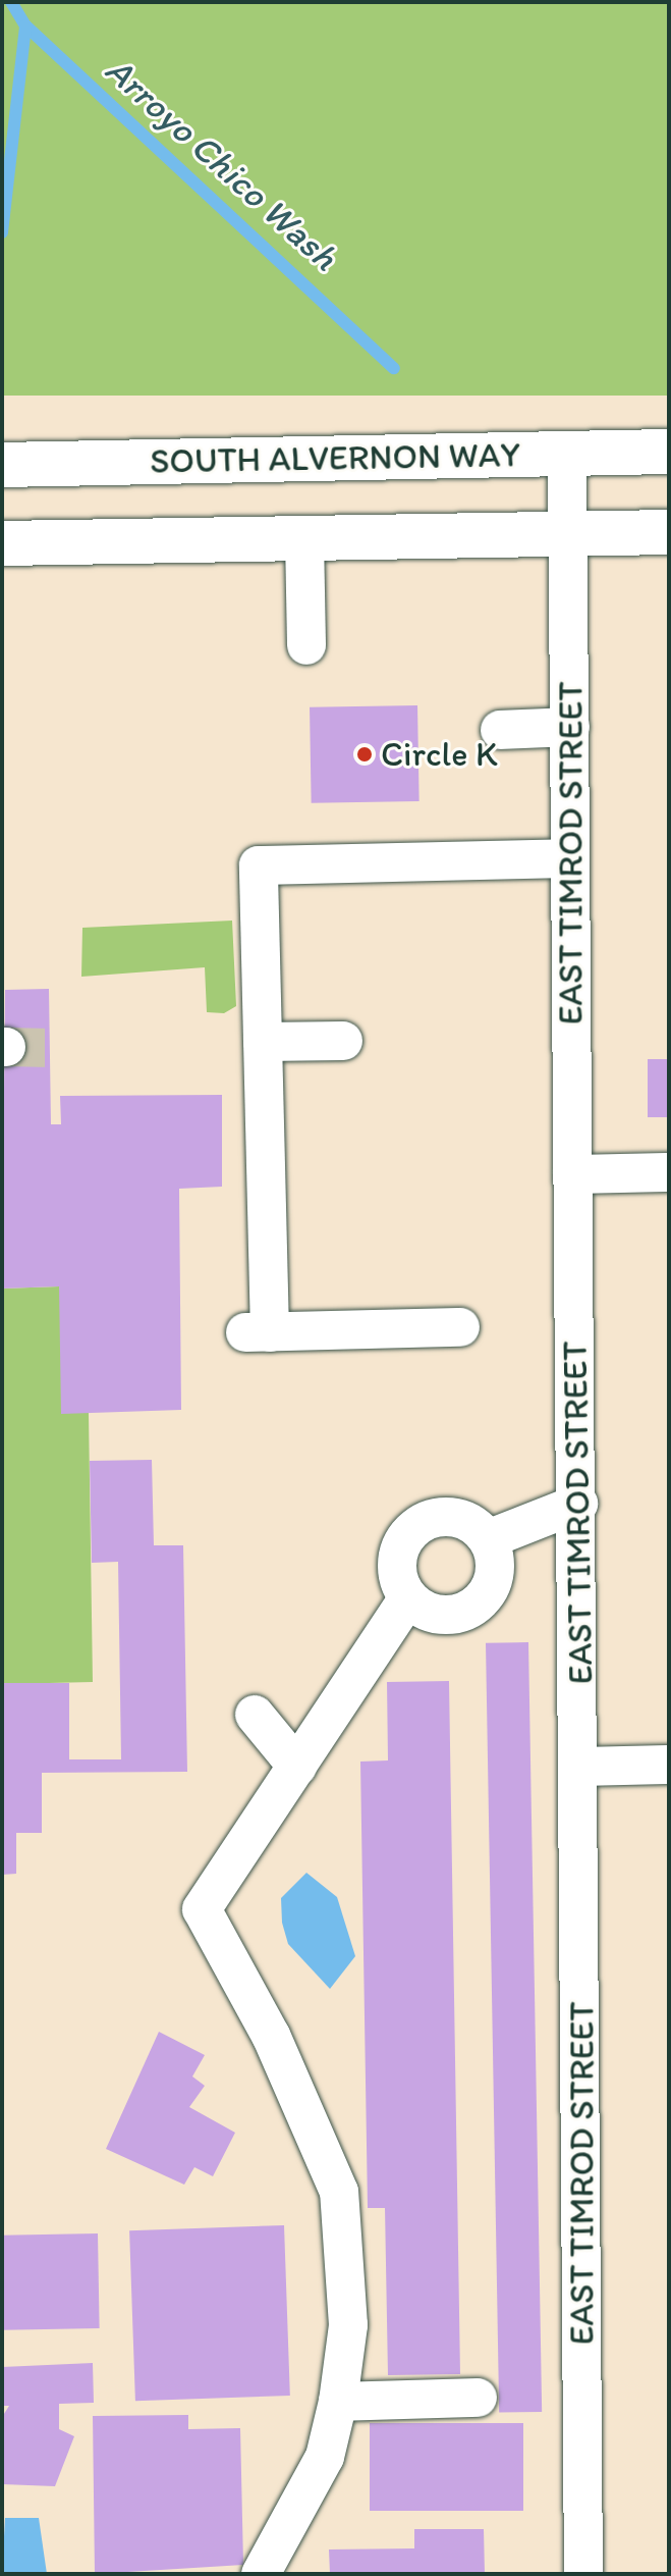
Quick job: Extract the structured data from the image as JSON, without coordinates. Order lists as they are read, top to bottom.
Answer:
{
  "streets": {
    "main road": ["SOUTH ALVERNON WAY"],
    "street": ["EAST TIMROD STREET"]
  },
  "crossings": [
    ["SOUTH ALVERNON WAY", "EAST TIMROD STREET"]
  ],
  "water": ["Arroyo Chico Wash"],
  "places": ["Circle K"]
}
